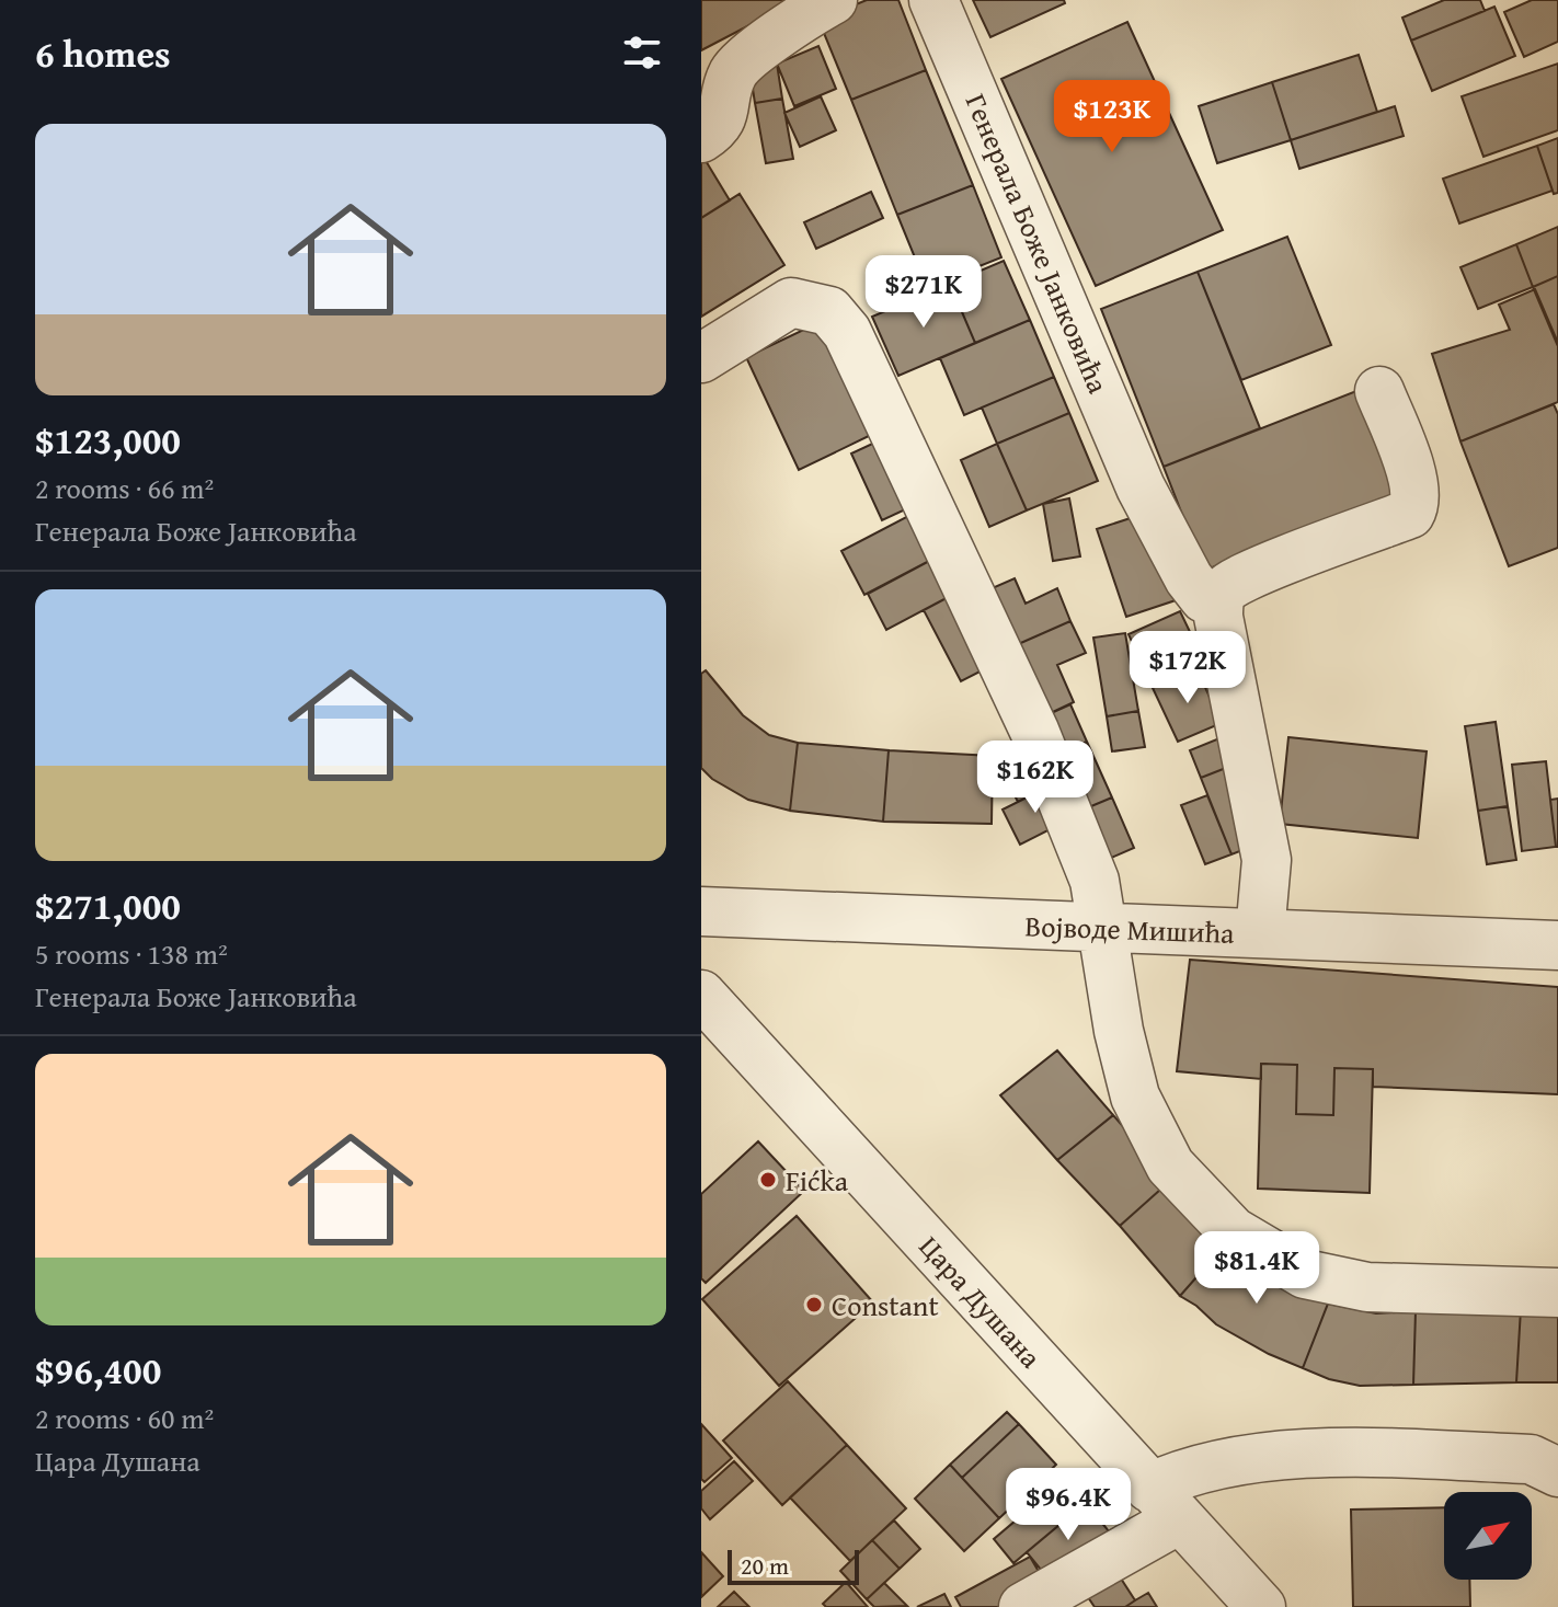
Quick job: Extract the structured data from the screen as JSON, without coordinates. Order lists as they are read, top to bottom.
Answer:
{
  "streets": {
    "street": ["Генерала Боже Јанковића", "Војводе Мишића", "Цара Душана"]
  },
  "places": ["Fićka", "Constant"],
  "scale_bar": "20 m",
  "north": "top right",
  "page": {
    "heading": "6 homes",
    "price": [
      "$123K",
      "$271K",
      "$172K",
      "$162K",
      "$81.4K",
      "$96.4K"
    ],
    "list": [
      {
        "name": "$123,000",
        "note": "2 rooms · 66 m² · Генерала Боже Јанковића"
      },
      {
        "name": "$271,000",
        "note": "5 rooms · 138 m² · Генерала Боже Јанковића"
      },
      {
        "name": "$96,400",
        "note": "2 rooms · 60 m² · Цара Душана"
      }
    ],
    "scale": "20 m"
  }
}
